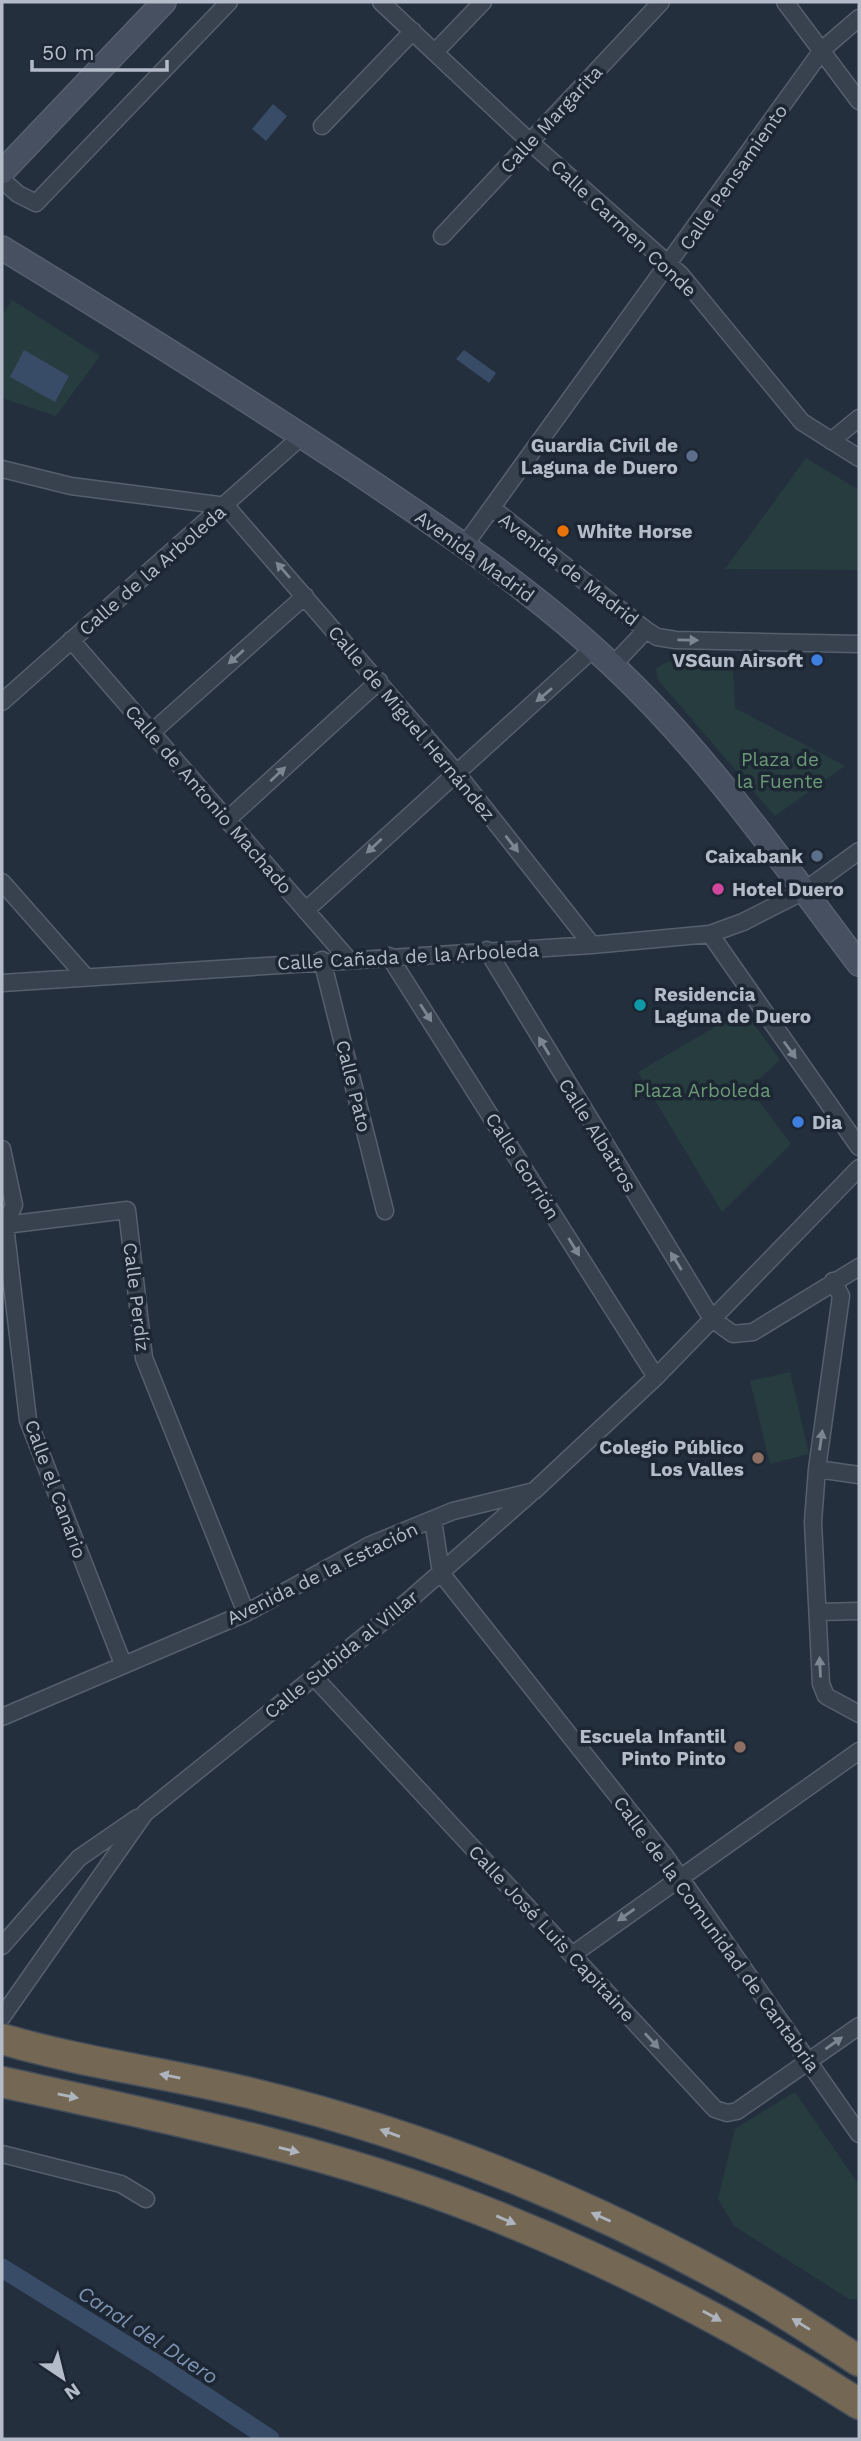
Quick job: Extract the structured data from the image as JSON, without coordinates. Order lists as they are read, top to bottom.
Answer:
{
  "streets": {
    "main road": ["Avenida Madrid"],
    "street": [
      "Calle Margarita",
      "Calle Pensamiento",
      "Calle Carmen Conde",
      "Avenida de Madrid",
      "Calle de la Arboleda",
      "Calle de Miguel Hernández",
      "Calle de Antonio Machado",
      "Calle Cañada de la Arboleda",
      "Calle Pato",
      "Calle Albatros",
      "Calle Gorrión",
      "Calle Perdíz",
      "Calle el Canario",
      "Avenida de la Estación",
      "Calle Subida al Villar",
      "Calle José Luis Capitaine",
      "Calle de la Comunidad de Cantabria"
    ]
  },
  "crossings": [
    ["Calle Margarita", "Calle Carmen Conde"],
    ["Calle Pensamiento", "Calle Carmen Conde"],
    ["Calle Pensamiento", "Avenida Madrid"],
    ["Calle Pensamiento", "Avenida de Madrid"],
    ["Avenida Madrid", "Calle de la Arboleda"],
    ["Avenida Madrid", "Calle Cañada de la Arboleda"],
    ["Calle de la Arboleda", "Calle de Miguel Hernández"],
    ["Calle de la Arboleda", "Calle de Antonio Machado"],
    ["Calle de Miguel Hernández", "Calle Cañada de la Arboleda"],
    ["Calle de Antonio Machado", "Calle Cañada de la Arboleda"],
    ["Calle Cañada de la Arboleda", "Calle Pato"],
    ["Calle Cañada de la Arboleda", "Calle Albatros"],
    ["Calle Cañada de la Arboleda", "Calle Gorrión"],
    ["Calle Albatros", "Avenida de la Estación"],
    ["Calle Gorrión", "Avenida de la Estación"],
    ["Calle Perdíz", "Calle el Canario"],
    ["Calle Perdíz", "Avenida de la Estación"],
    ["Calle el Canario", "Avenida de la Estación"],
    ["Avenida de la Estación", "Calle Subida al Villar"],
    ["Calle Subida al Villar", "Calle José Luis Capitaine"],
    ["Calle Subida al Villar", "Calle de la Comunidad de Cantabria"],
    ["Calle José Luis Capitaine", "Calle de la Comunidad de Cantabria"]
  ],
  "one_way": ["Calle Albatros", "Calle Gorrión"],
  "water": ["Canal del Duero"],
  "parks": ["Plaza de la Fuente", "Plaza Arboleda"],
  "places": [
    "Guardia Civil de Laguna de Duero",
    "White Horse",
    "VSGun Airsoft",
    "Caixabank",
    "Hotel Duero",
    "Residencia Laguna de Duero",
    "Dia",
    "Colegio Público Los Valles",
    "Escuela Infantil Pinto Pinto"
  ],
  "scale_bar": "50 m",
  "north": "bottom right"
}
